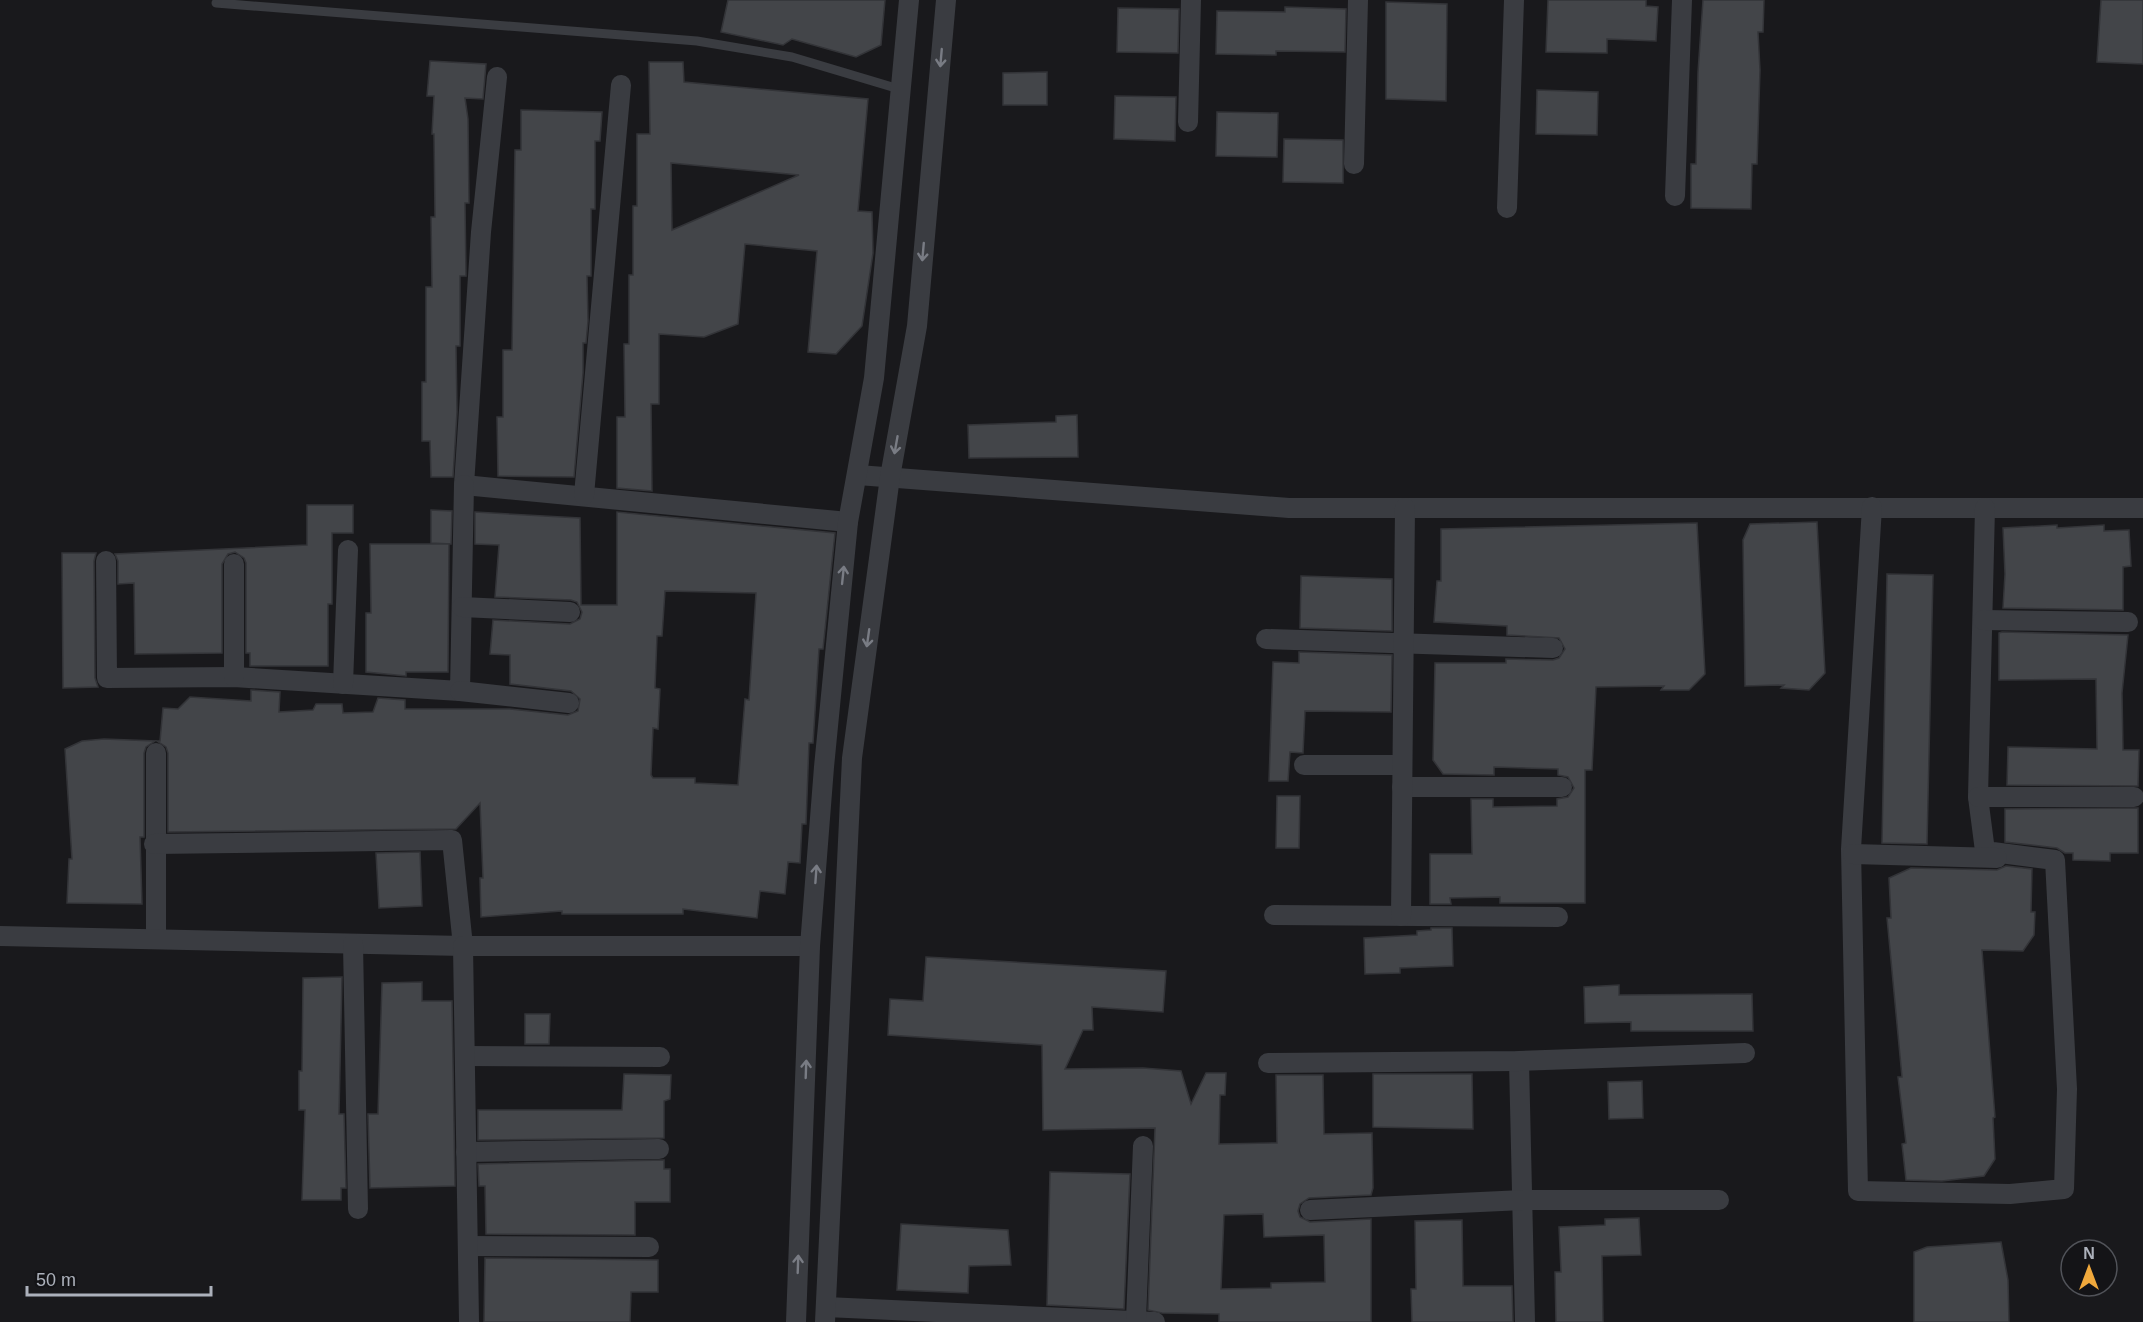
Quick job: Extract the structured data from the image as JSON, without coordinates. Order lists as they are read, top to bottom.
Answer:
{
  "scale_bar": "50 m",
  "north": "top"
}
